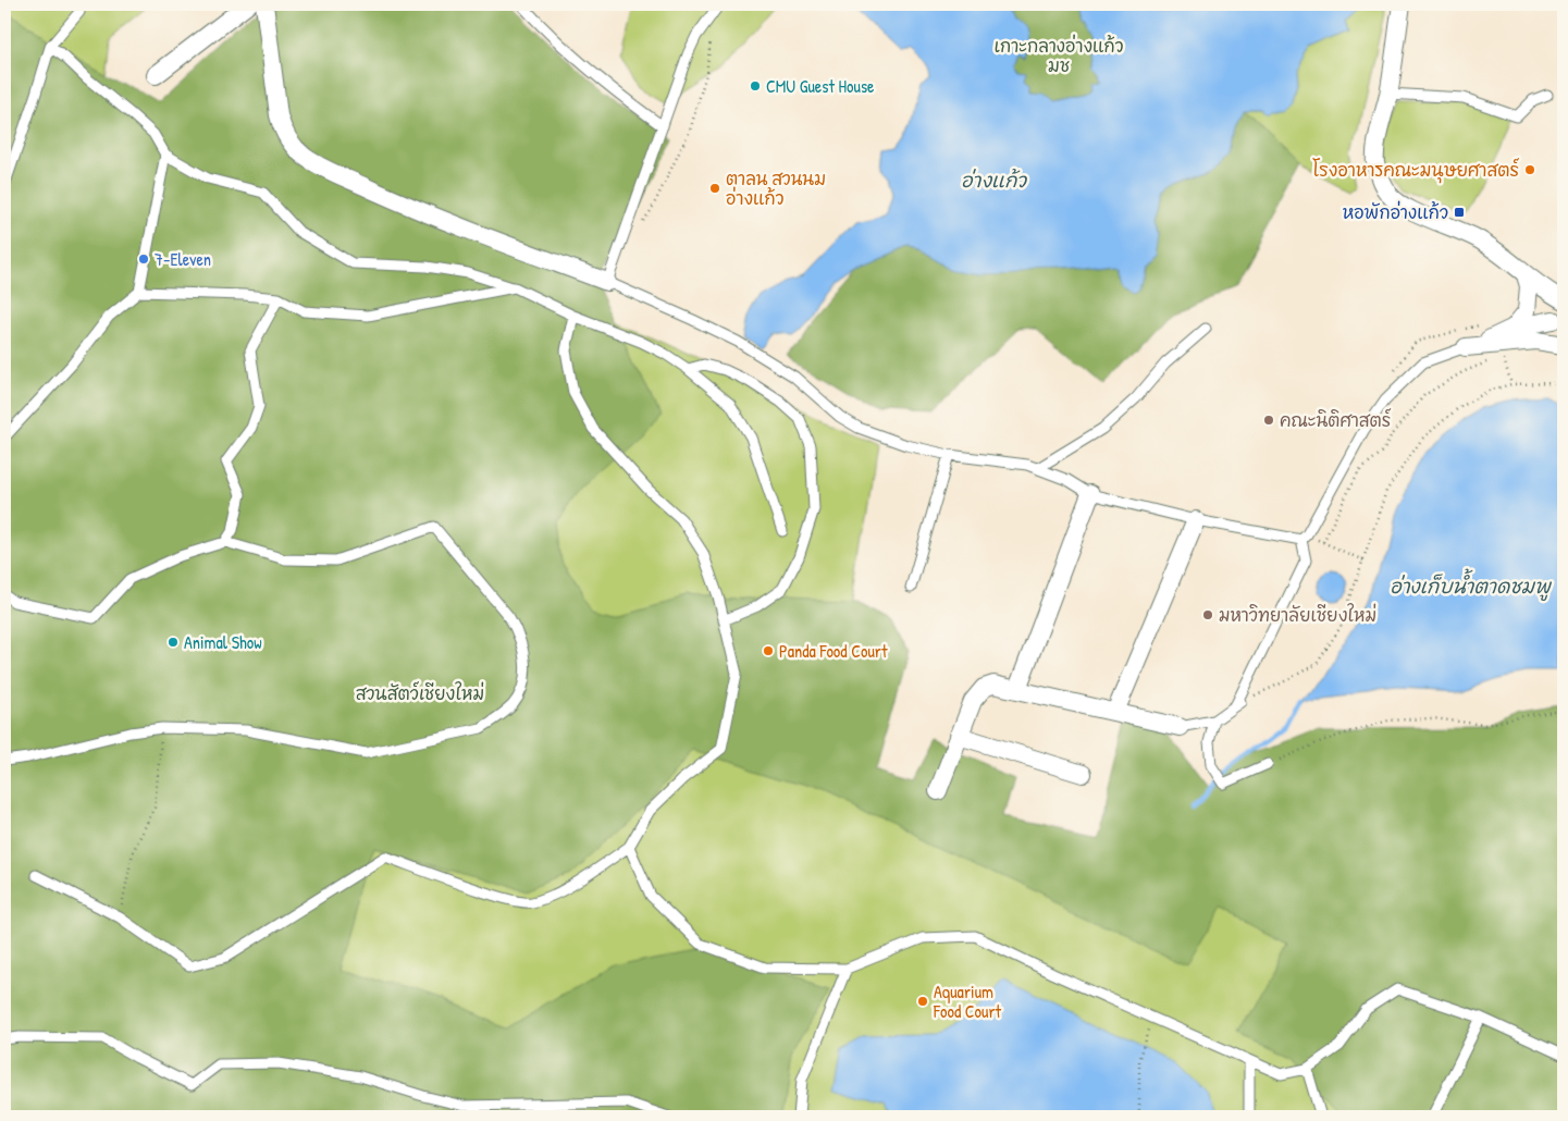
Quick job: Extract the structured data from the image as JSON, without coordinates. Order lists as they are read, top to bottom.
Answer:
{
  "water": ["อ่างแก้ว", "อ่างเก็บน้ำตาดชมพู"],
  "parks": ["เกาะกลางอ่างแก้ว มช", "สวนสัตว์เชียงใหม่"],
  "places": {
    "other": [
      "CMU Guest House",
      "โรงอาหารคณะมนุษยศาสตร์",
      "ตาลน สวนนม อ่างแก้ว",
      "7-Eleven",
      "คณะนิติศาสตร์",
      "มหาวิทยาลัยเชียงใหม่",
      "Animal Show",
      "Panda Food Court",
      "Aquarium Food Court"
    ],
    "transit": ["หอพักอ่างแก้ว"]
  }
}
